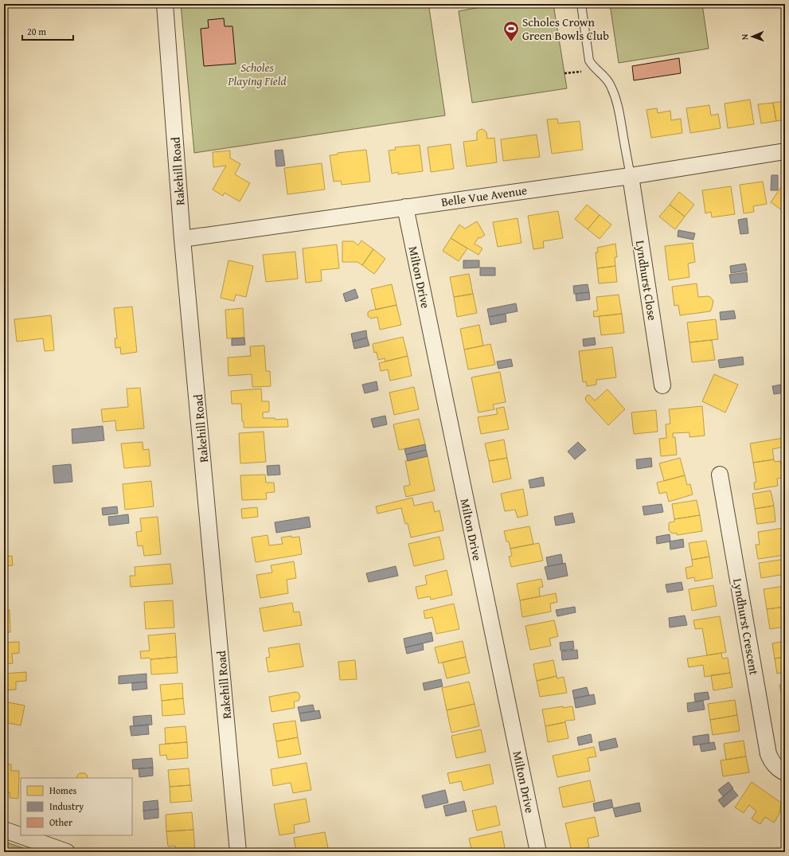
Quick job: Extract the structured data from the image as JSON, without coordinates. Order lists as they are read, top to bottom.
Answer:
{
  "streets": {
    "street": [
      "Rakehill Road",
      "Belle Vue Avenue",
      "Milton Drive",
      "Lyndhurst Close",
      "Lyndhurst Crescent"
    ]
  },
  "crossings": [
    ["Rakehill Road", "Belle Vue Avenue"],
    ["Belle Vue Avenue", "Milton Drive"],
    ["Belle Vue Avenue", "Lyndhurst Close"]
  ],
  "parks": ["Scholes Playing Field"],
  "places": {
    "sports": ["Scholes Crown Green Bowls Club"]
  },
  "legend": ["Homes", "Industry", "Other"],
  "scale_bar": "20 m",
  "north": "left"
}
